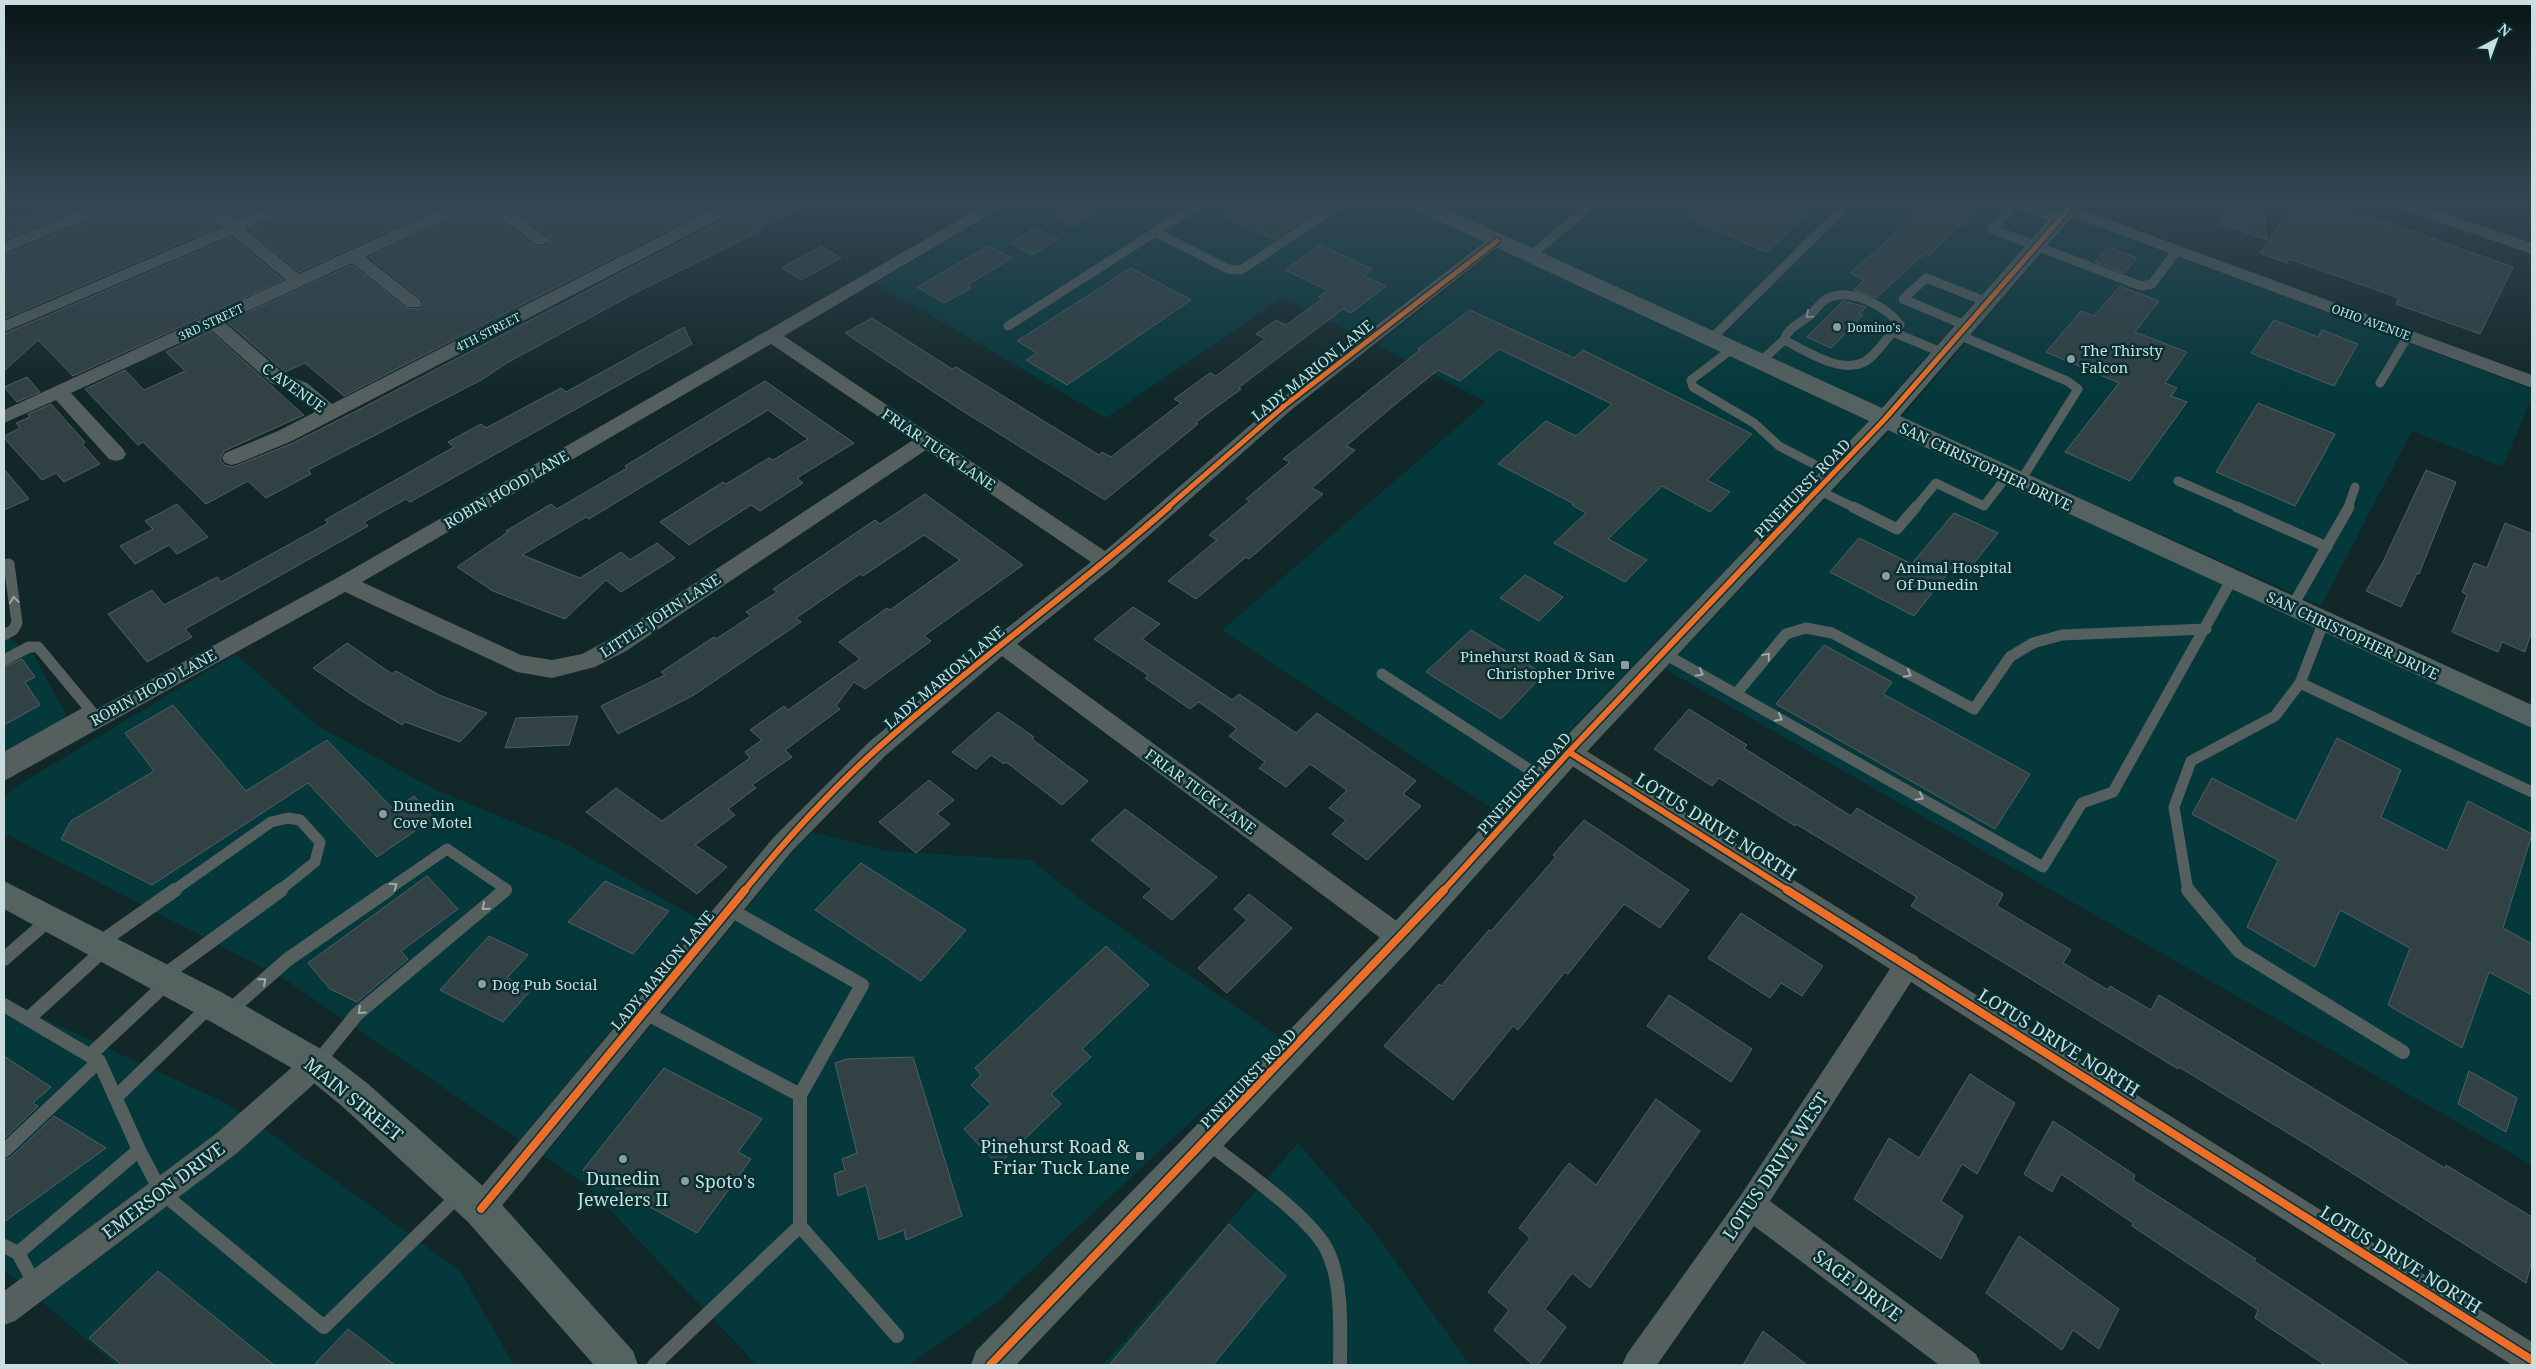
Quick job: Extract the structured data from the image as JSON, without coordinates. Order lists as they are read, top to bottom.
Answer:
{
  "streets": {
    "street": [
      "3RD STREET",
      "OHIO AVENUE",
      "4TH STREET",
      "LADY MARION LANE",
      "C AVENUE",
      "FRIAR TUCK LANE",
      "SAN CHRISTOPHER DRIVE",
      "PINEHURST ROAD",
      "ROBIN HOOD LANE",
      "LITTLE JOHN LANE",
      "LOTUS DRIVE NORTH",
      "MAIN STREET",
      "LOTUS DRIVE WEST",
      "EMERSON DRIVE",
      "SAGE DRIVE"
    ]
  },
  "crossings": [
    ["3RD STREET", "C AVENUE"],
    ["4TH STREET", "C AVENUE"],
    ["LADY MARION LANE", "FRIAR TUCK LANE"],
    ["LADY MARION LANE", "MAIN STREET"],
    ["FRIAR TUCK LANE", "PINEHURST ROAD"],
    ["FRIAR TUCK LANE", "ROBIN HOOD LANE"],
    ["FRIAR TUCK LANE", "LITTLE JOHN LANE"],
    ["SAN CHRISTOPHER DRIVE", "PINEHURST ROAD"],
    ["PINEHURST ROAD", "LOTUS DRIVE NORTH"],
    ["ROBIN HOOD LANE", "LITTLE JOHN LANE"],
    ["LOTUS DRIVE NORTH", "LOTUS DRIVE WEST"],
    ["MAIN STREET", "EMERSON DRIVE"],
    ["LOTUS DRIVE WEST", "SAGE DRIVE"]
  ],
  "places": {
    "other": [
      "Domino's",
      "The Thirsty Falcon",
      "Animal Hospital Of Dunedin",
      "Dunedin Cove Motel",
      "Dog Pub Social",
      "Dunedin Jewelers II",
      "Spoto's"
    ],
    "transit": ["Pinehurst Road & San Christopher Drive", "Pinehurst Road & Friar Tuck Lane"]
  },
  "north": "top right"
}
